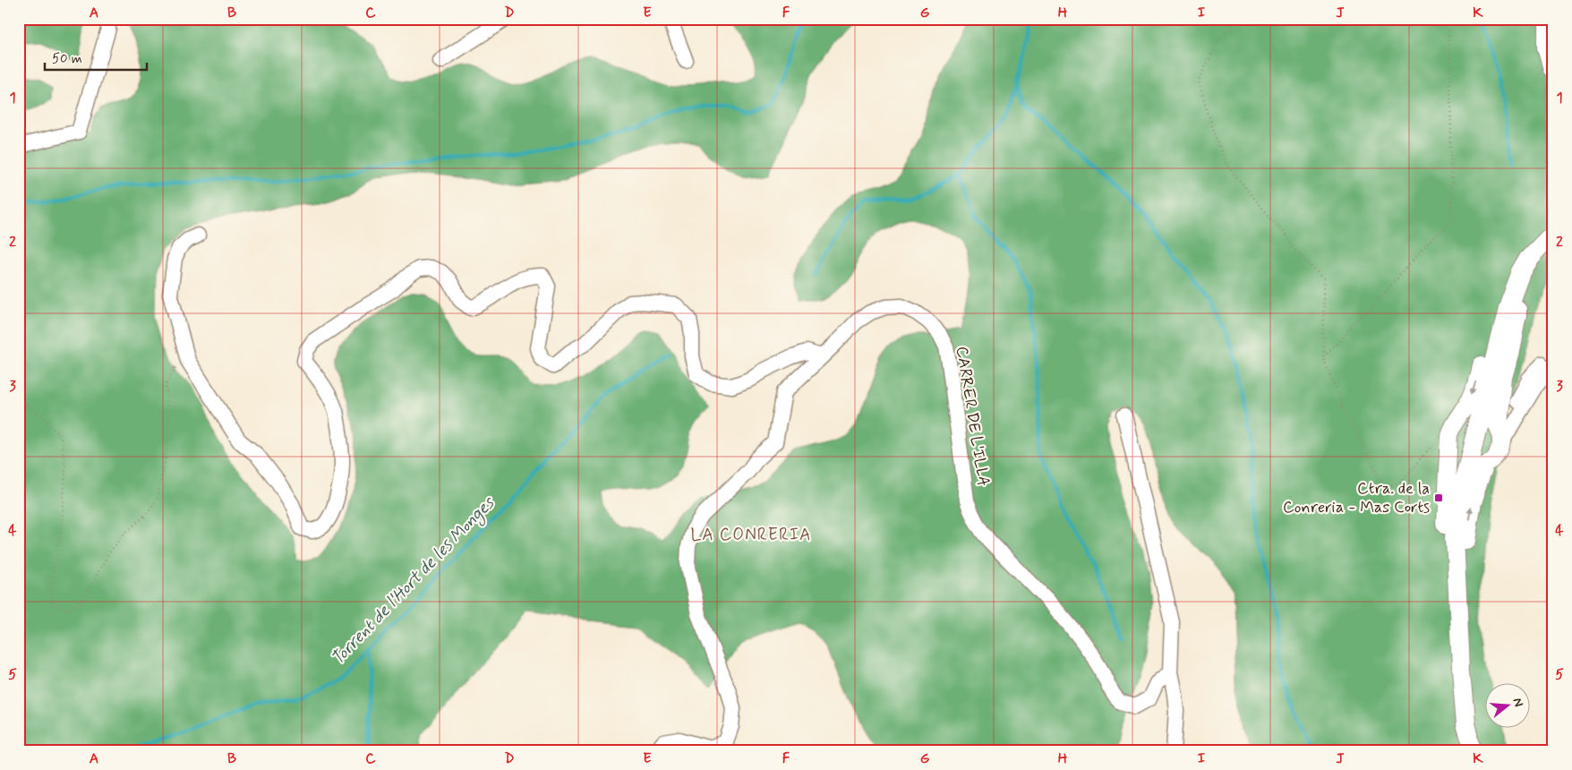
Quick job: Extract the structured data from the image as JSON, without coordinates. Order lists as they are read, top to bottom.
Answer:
{
  "streets": {
    "street": ["CARRER DE L'ILLA"]
  },
  "districts": ["LA CONRERIA"],
  "water": ["Torrent de l'Hort de les Monges"],
  "places": {
    "transit": ["Ctra. de la Conreria - Mas Corts"]
  },
  "scale_bar": "50 m",
  "north": "right",
  "grid": {
    "columns": [
      "A",
      "B",
      "C",
      "D",
      "E",
      "F",
      "G",
      "H",
      "I",
      "J",
      "K"
    ],
    "rows": [
      "1",
      "2",
      "3",
      "4",
      "5"
    ]
  }
}
